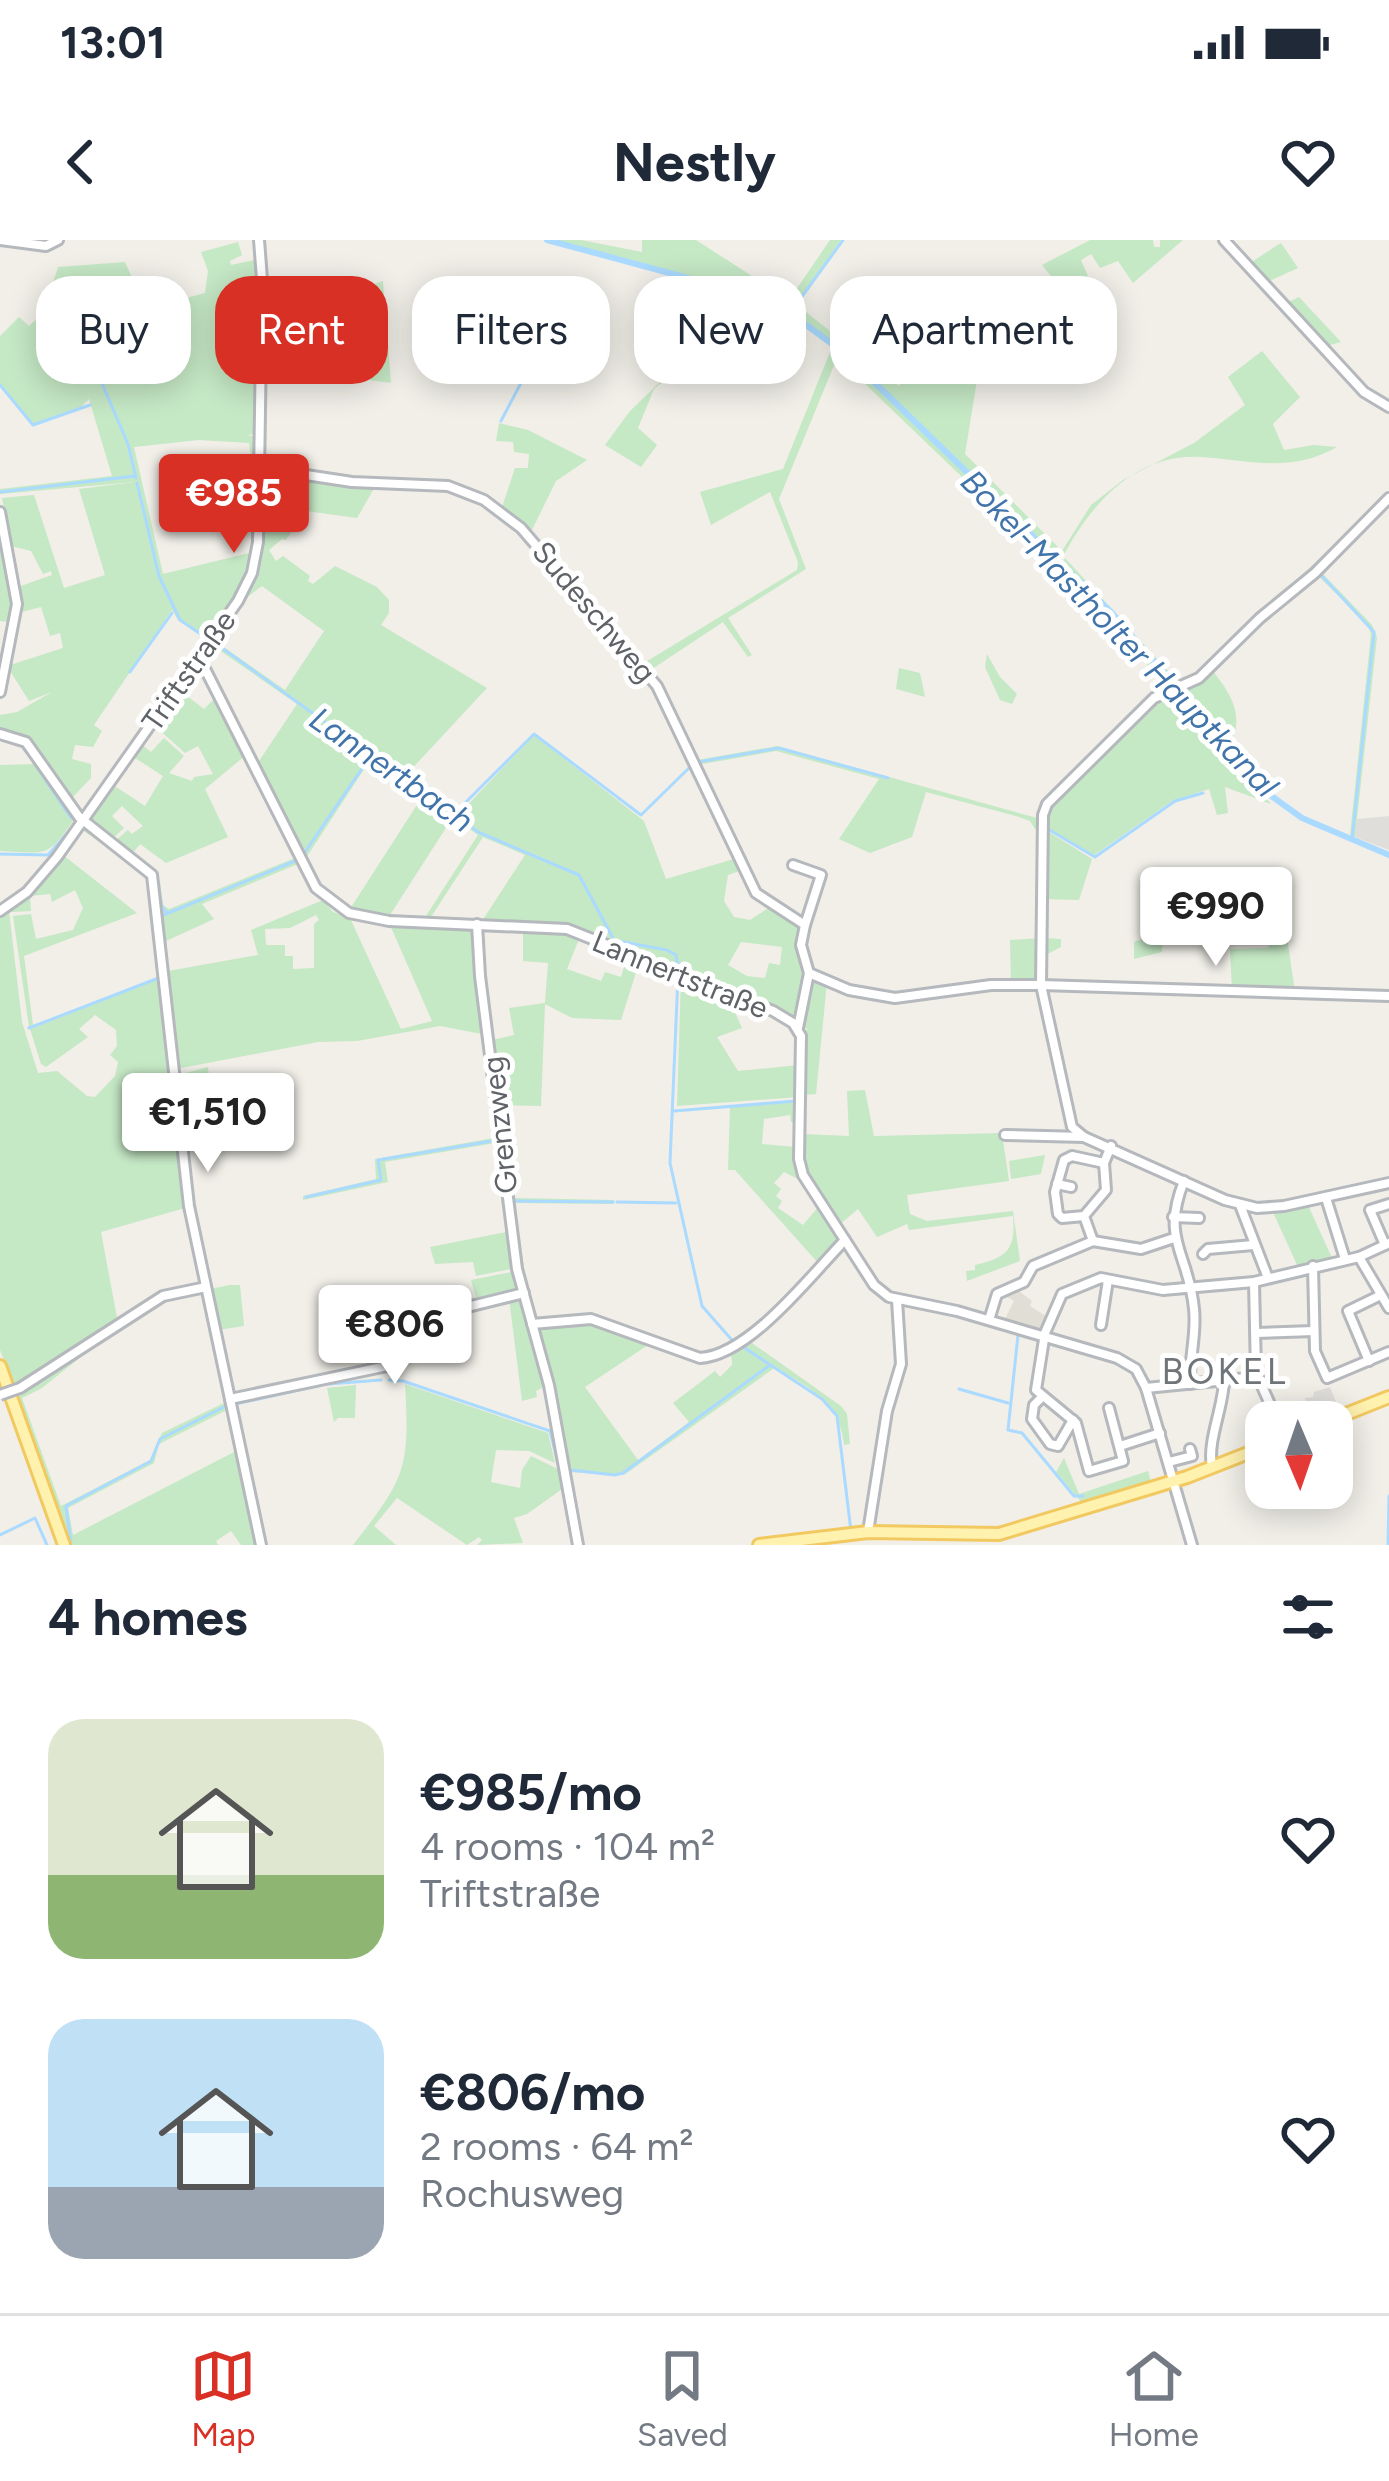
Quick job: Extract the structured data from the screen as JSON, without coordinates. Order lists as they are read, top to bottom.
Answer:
{
  "streets": {
    "street": [
      "Sudeschweg",
      "Triftstraße",
      "Lannertstraße",
      "Grenzweg"
    ]
  },
  "crossings": [
    ["Sudeschweg", "Triftstraße"],
    ["Triftstraße", "Lannertstraße"],
    ["Lannertstraße", "Grenzweg"]
  ],
  "districts": ["BOKEL"],
  "water": ["Bokel-Mastholter Hauptkanal", "Lannertbach"],
  "north": "bottom",
  "page": {
    "status": "13:01",
    "header": "Nestly",
    "chip": [
      "Buy",
      "Rent",
      "Filters",
      "New",
      "Apartment"
    ],
    "price": [
      "€985",
      "€990",
      "€1,510",
      "€806"
    ],
    "heading": "4 homes",
    "list": [
      {
        "name": "€985/mo",
        "note": "4 rooms · 104 m² · Triftstraße"
      },
      {
        "name": "€806/mo",
        "note": "2 rooms · 64 m² · Rochusweg"
      }
    ],
    "tabs": ["Map", "Saved", "Home"]
  }
}
